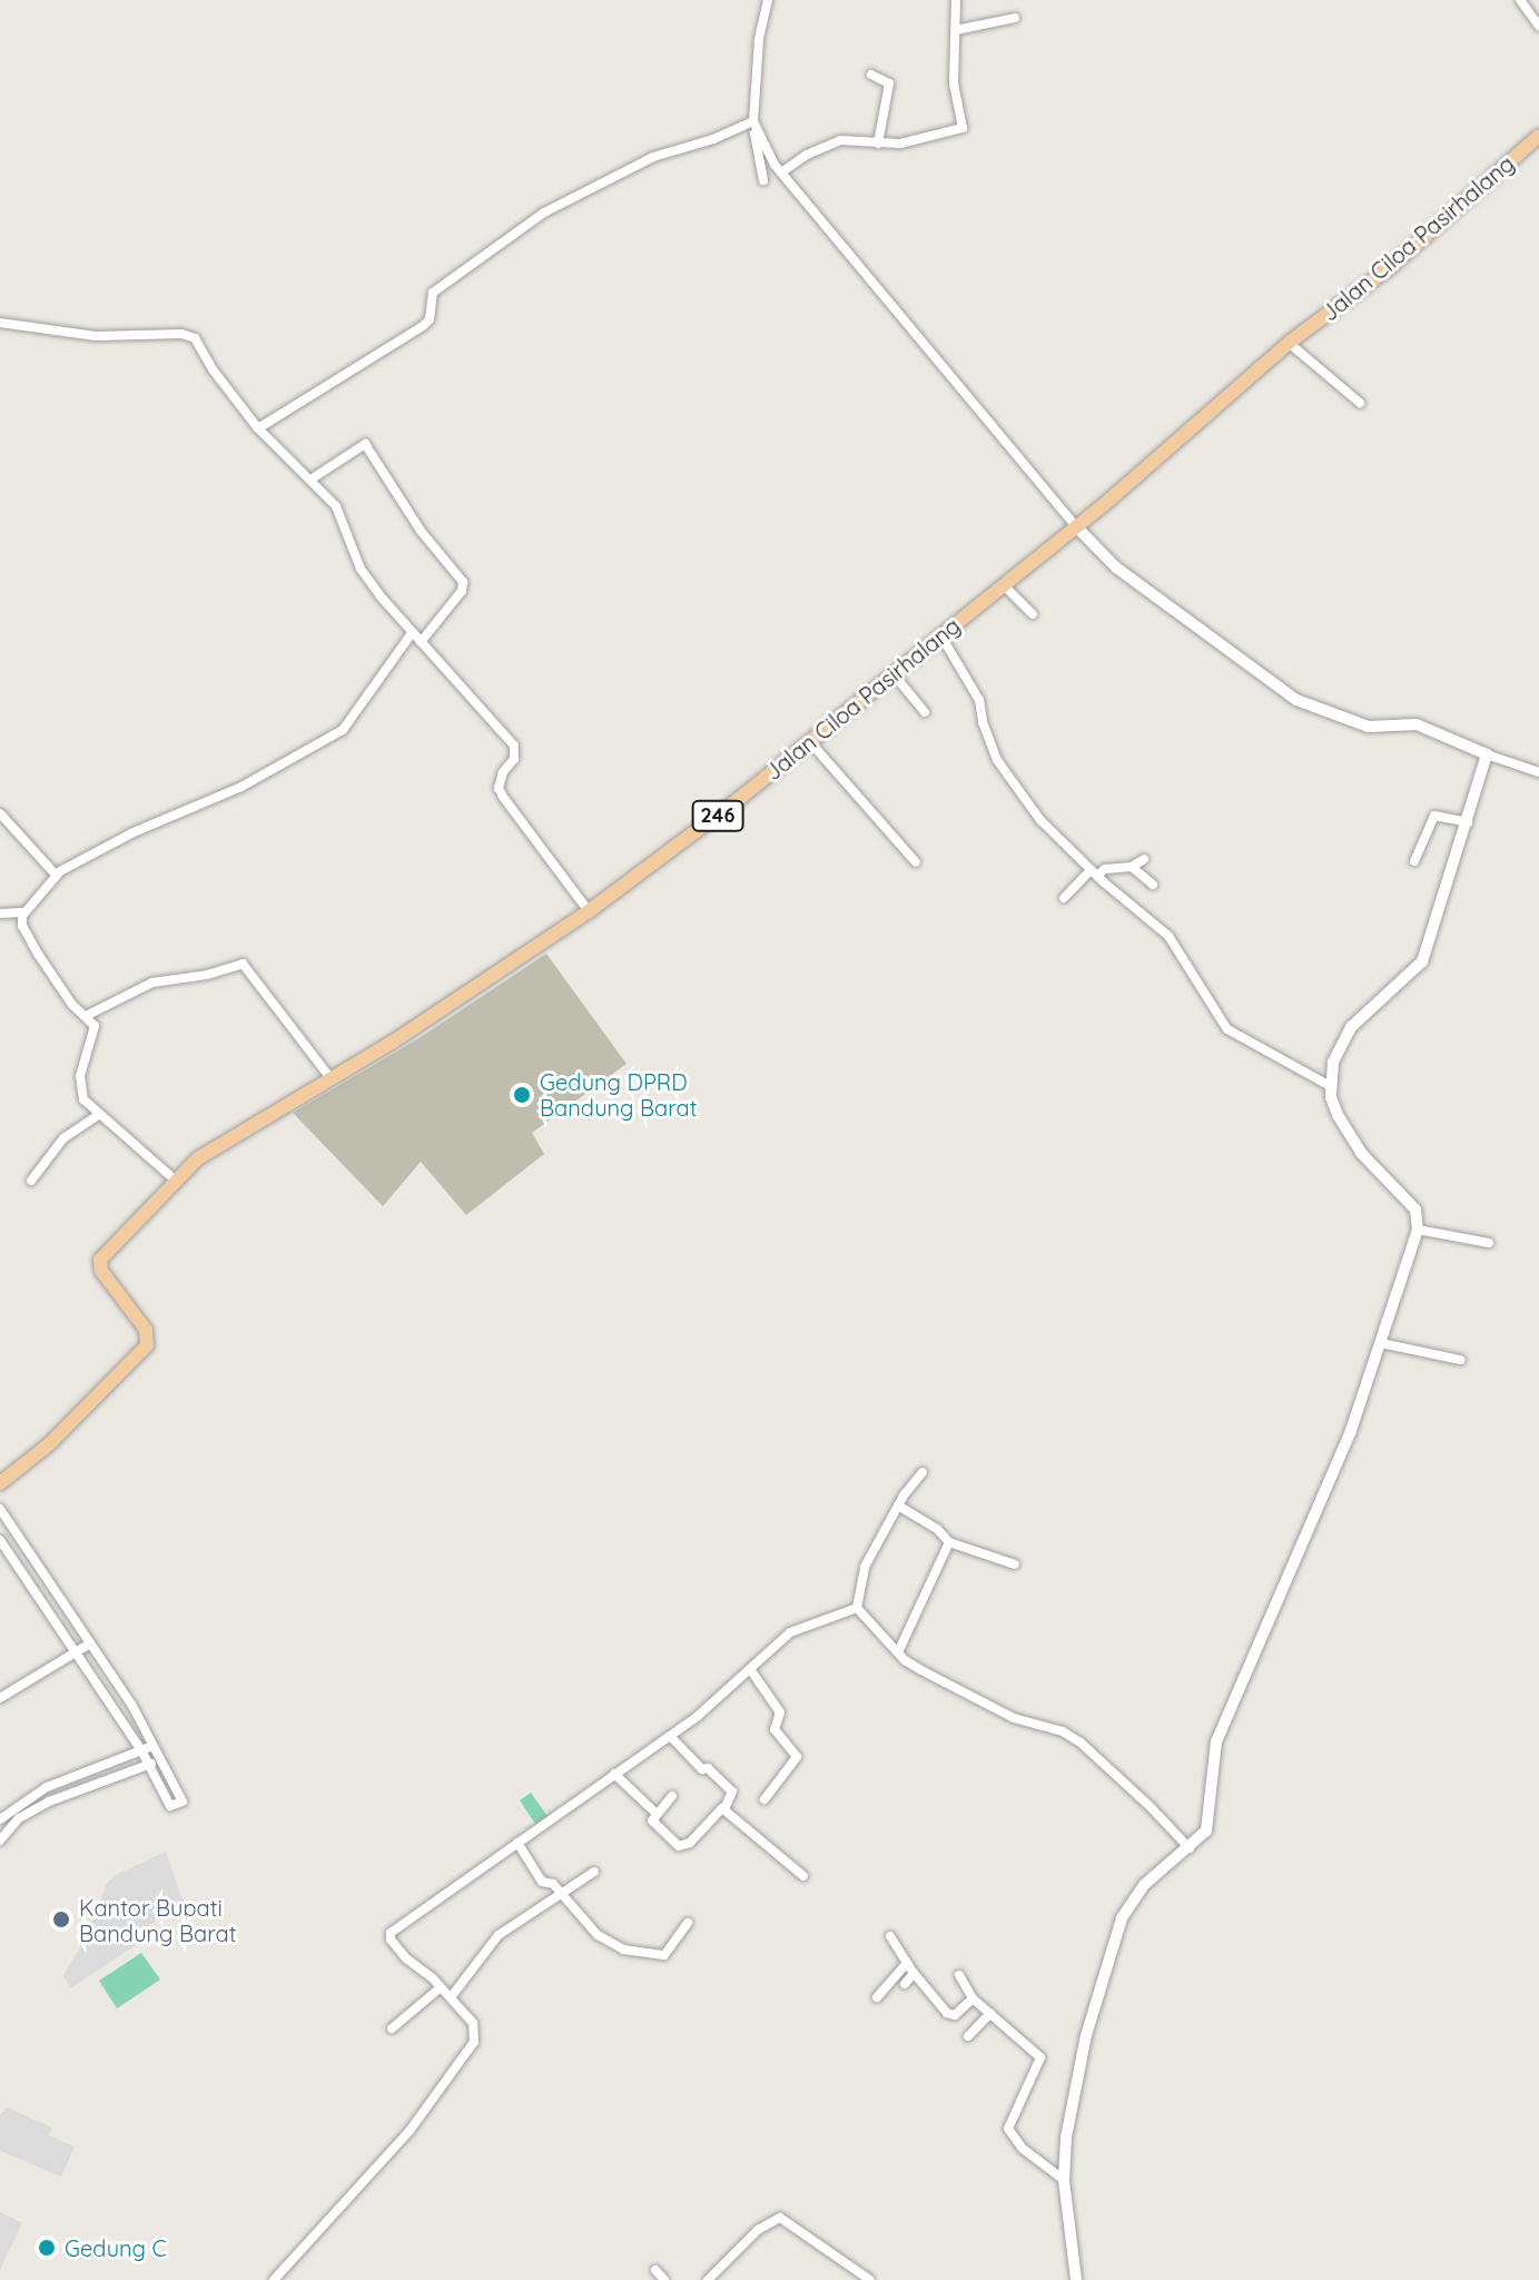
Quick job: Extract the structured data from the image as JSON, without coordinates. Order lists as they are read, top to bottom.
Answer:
{
  "streets": {
    "main road": ["Jalan Ciloa Pasirhalang", "246"]
  },
  "places": ["Gedung DPRD Bandung Barat", "Kantor Bupati Bandung Barat", "Gedung C"]
}
